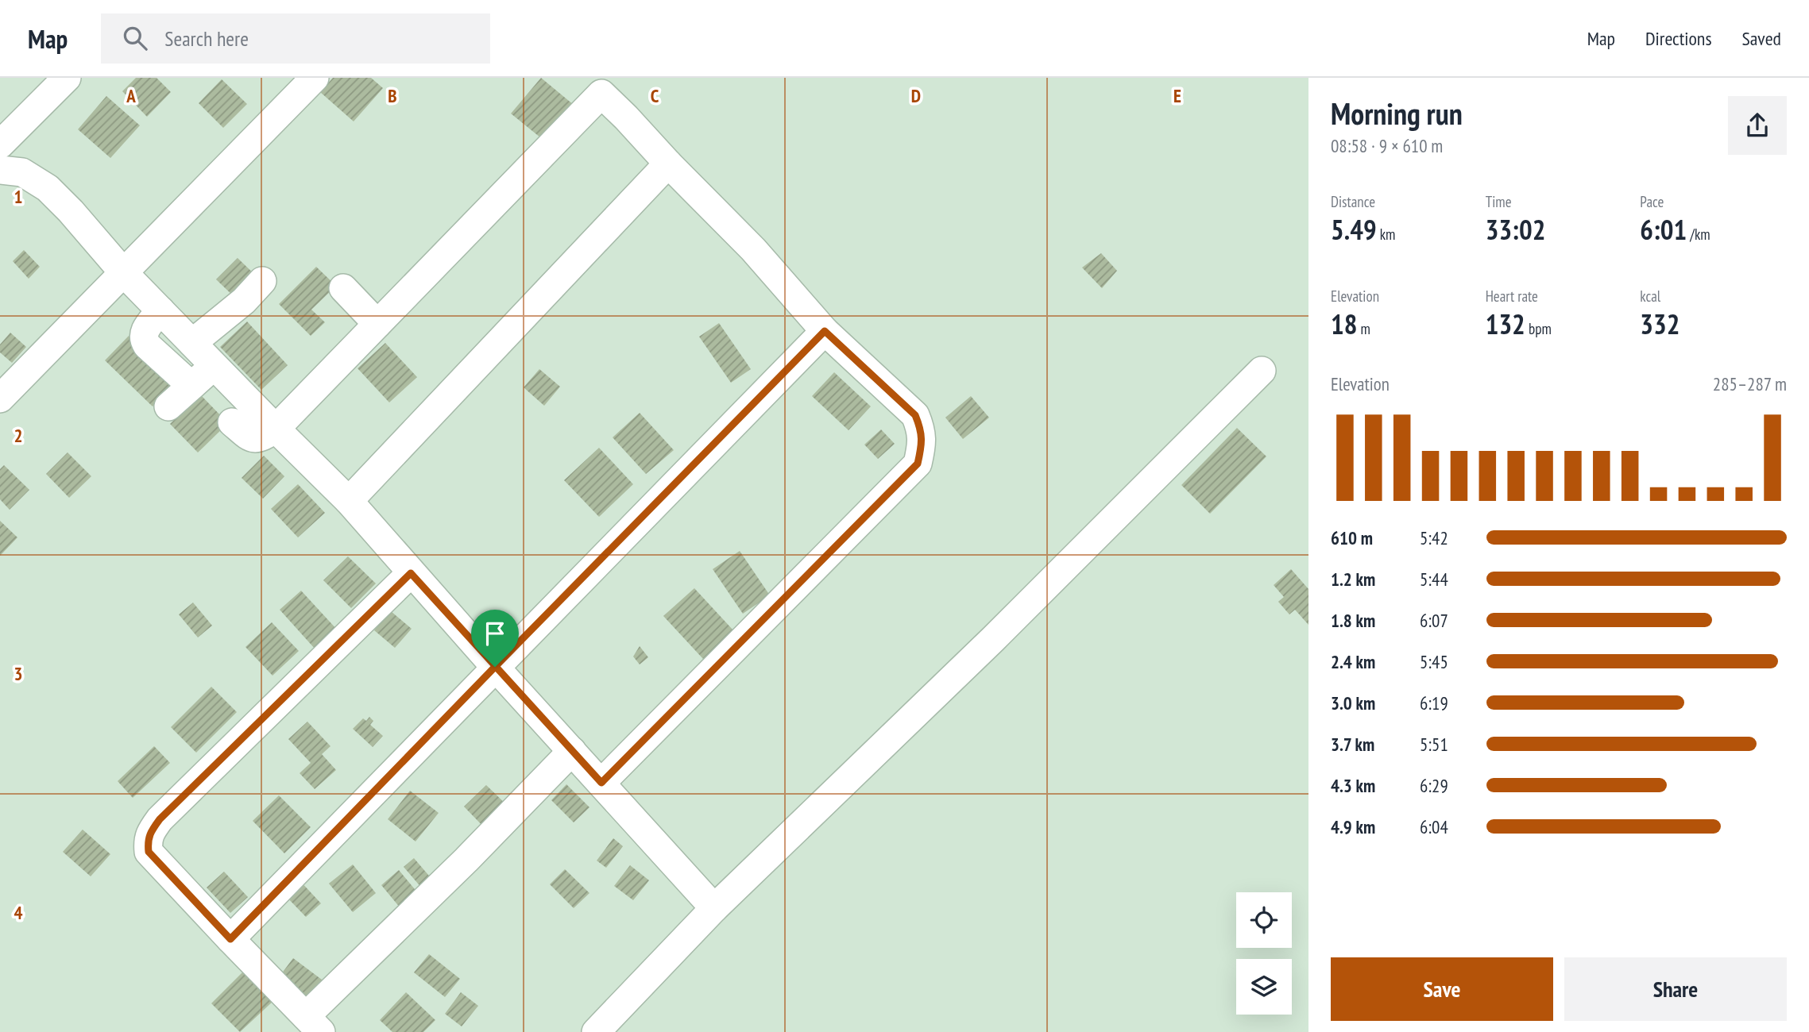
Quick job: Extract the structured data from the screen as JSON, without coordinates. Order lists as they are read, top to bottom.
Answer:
{
  "page": {
    "header": "Map",
    "search": "Search here",
    "nav": ["Map", "Directions", "Saved"],
    "heading": ["Morning run", "08:58 · 9 × 610 m"],
    "stats": [
      ["Distance", "5.49 km"],
      ["Time", "33:02"],
      ["Pace", "6:01 /km"],
      ["Elevation", "18 m"],
      ["Heart rate", "132 bpm"],
      ["kcal", "332"]
    ],
    "chart": ["Elevation", "285–287 m"],
    "list": [
      {
        "name": "610 m",
        "note": "5:42"
      },
      {
        "name": "1.2 km",
        "note": "5:44"
      },
      {
        "name": "1.8 km",
        "note": "6:07"
      },
      {
        "name": "2.4 km",
        "note": "5:45"
      },
      {
        "name": "3.0 km",
        "note": "6:19"
      },
      {
        "name": "3.7 km",
        "note": "5:51"
      },
      {
        "name": "4.3 km",
        "note": "6:29"
      },
      {
        "name": "4.9 km",
        "note": "6:04"
      }
    ],
    "buttons": ["Save", "Share"]
  },
  "grid": {
    "columns": [
      "A",
      "B",
      "C",
      "D",
      "E"
    ],
    "rows": [
      "1",
      "2",
      "3",
      "4"
    ]
  }
}
